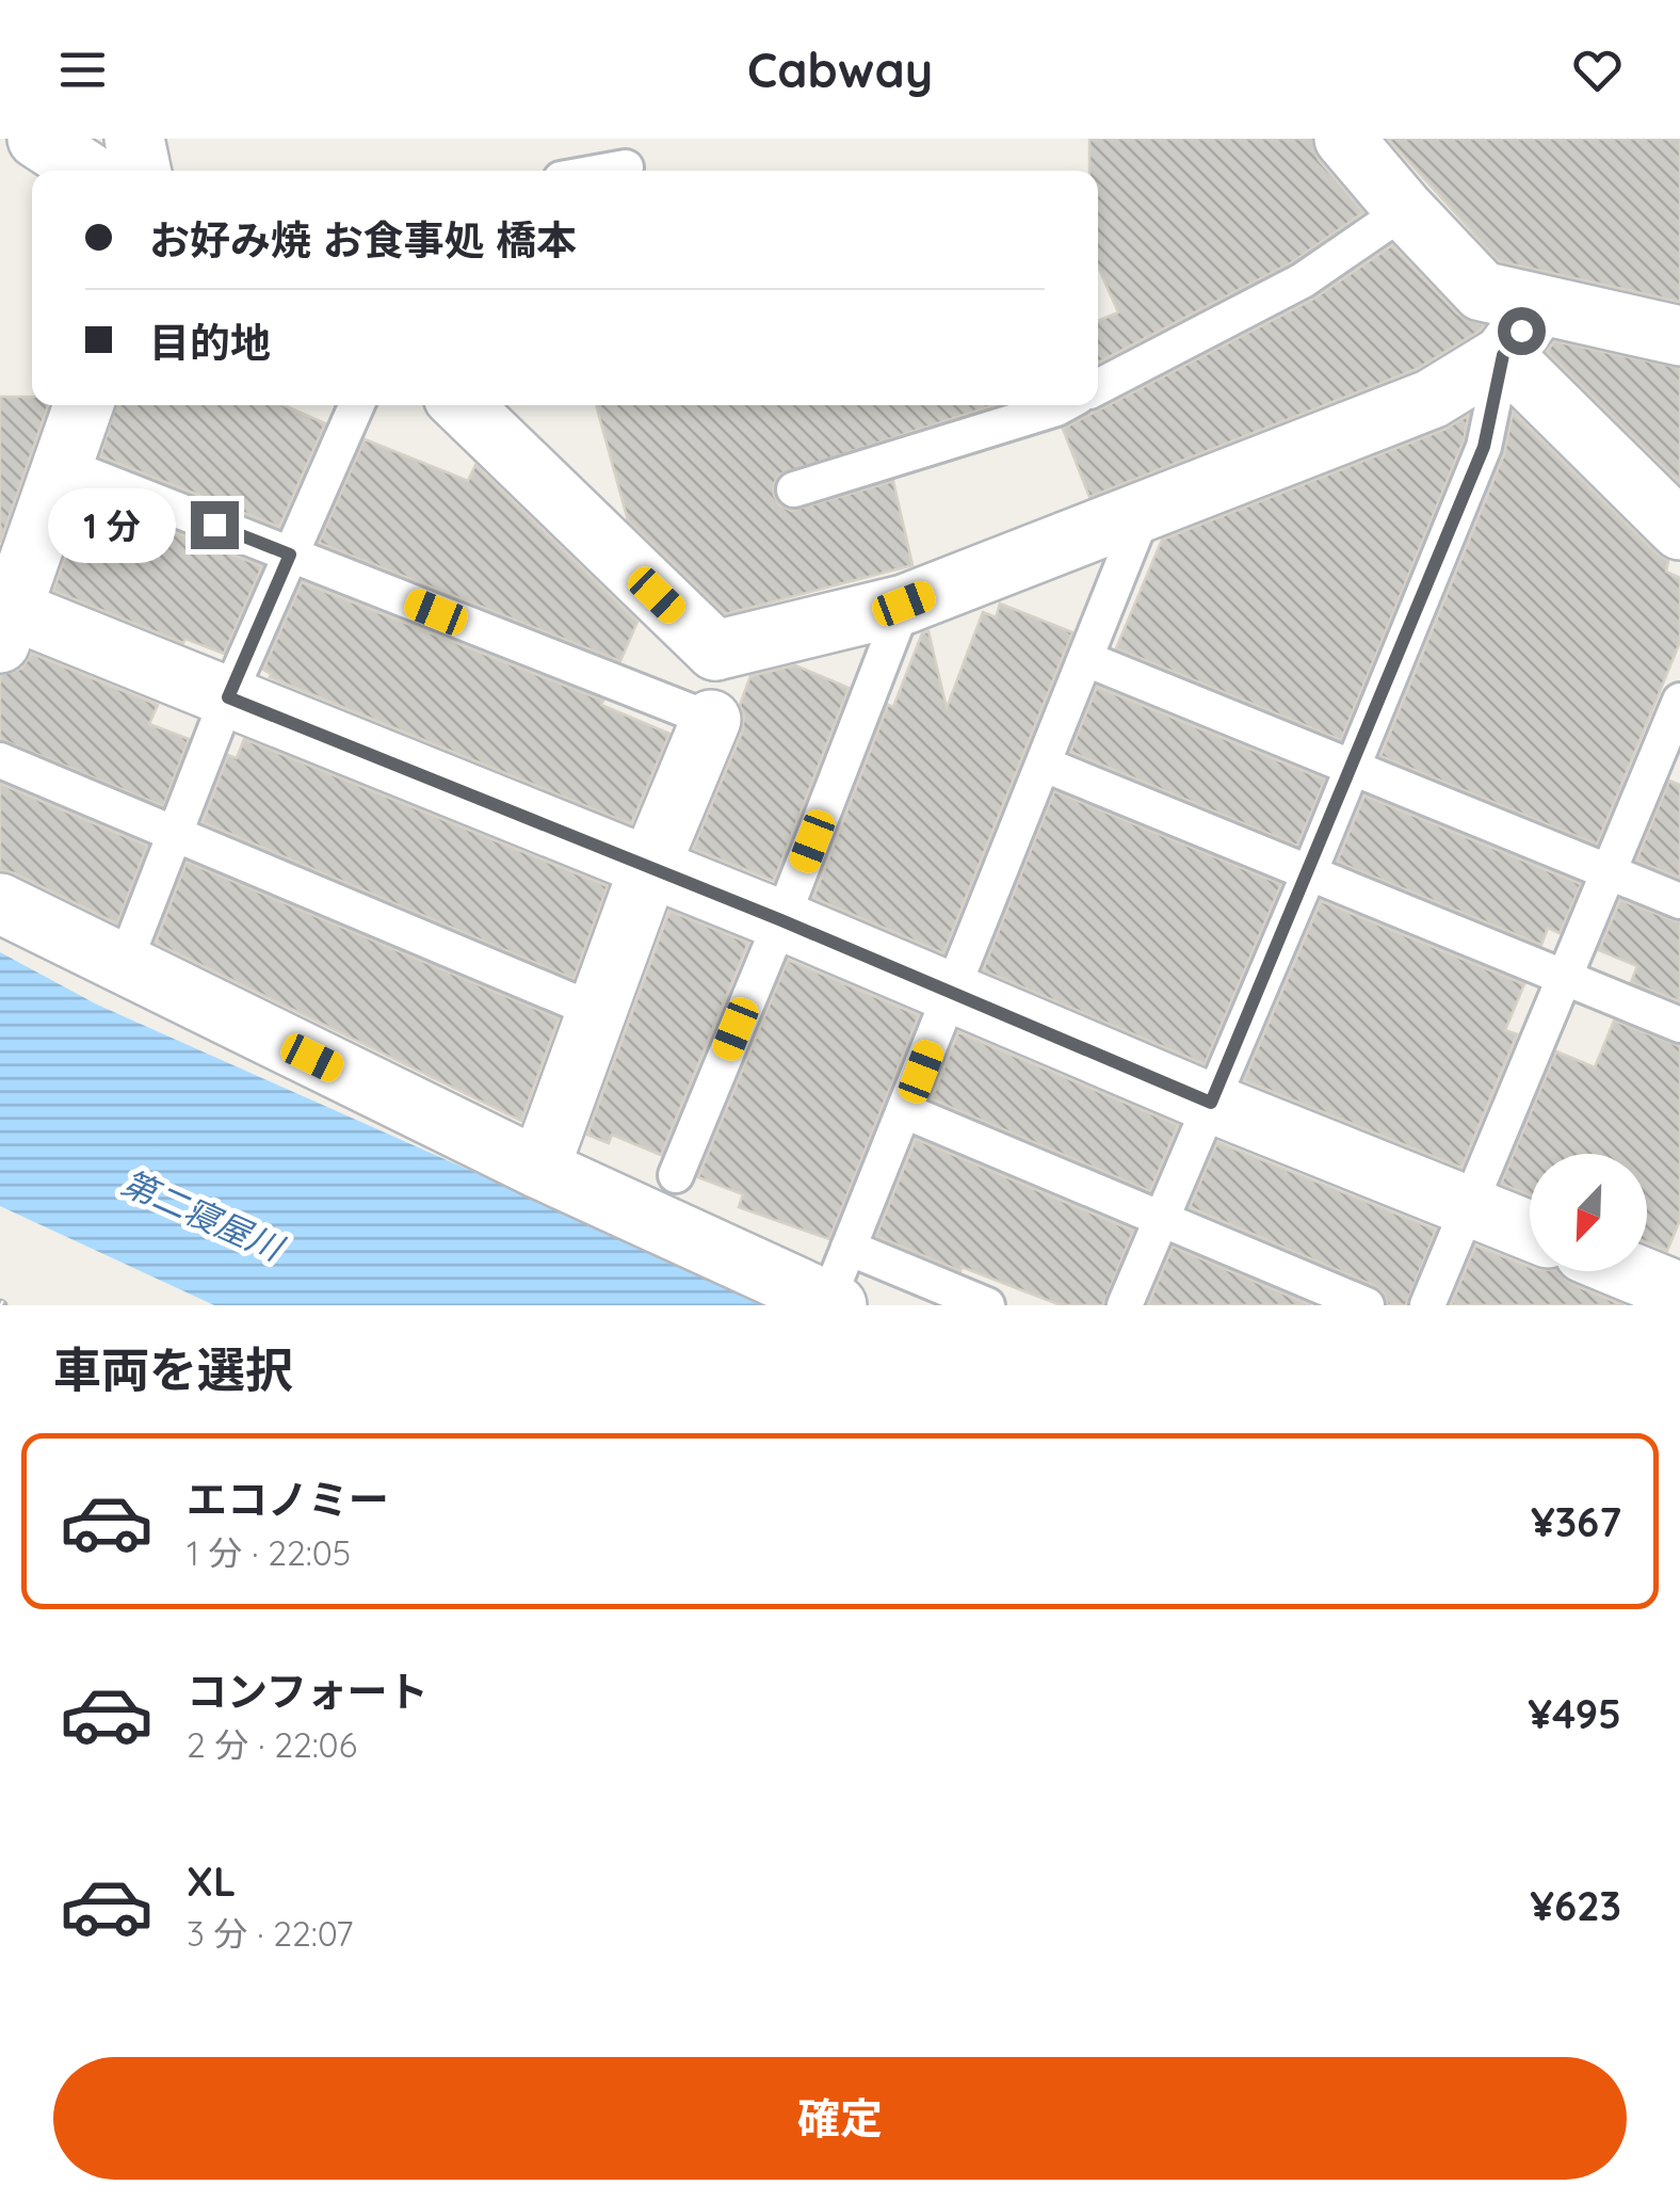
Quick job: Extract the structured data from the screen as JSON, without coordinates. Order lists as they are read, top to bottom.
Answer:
{
  "water": ["第二寝屋川"],
  "north": "bottom left",
  "page": {
    "header": "Cabway",
    "banner": ["お好み焼 お食事処 橋本", "目的地"],
    "bubble": "1 分",
    "heading": "車両を選択",
    "list": [
      {
        "name": "エコノミー",
        "note": "1 分 · 22:05",
        "value": "¥367"
      },
      {
        "name": "コンフォート",
        "note": "2 分 · 22:06",
        "value": "¥495"
      },
      {
        "name": "XL",
        "note": "3 分 · 22:07",
        "value": "¥623"
      }
    ],
    "buttons": "確定"
  }
}
